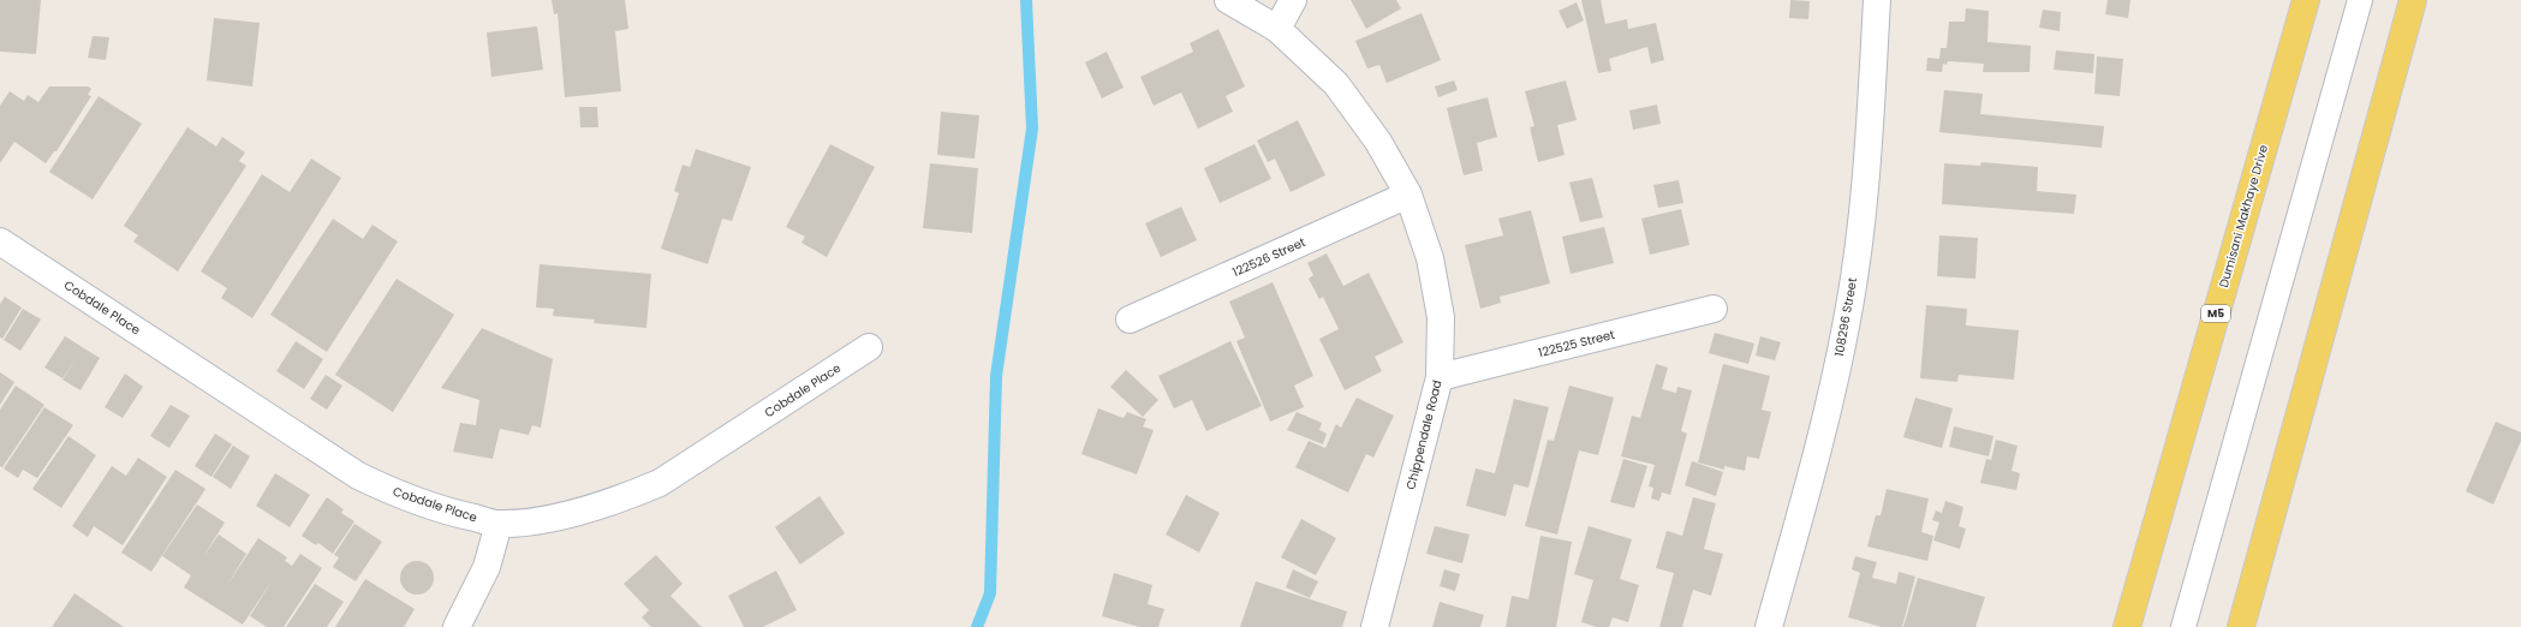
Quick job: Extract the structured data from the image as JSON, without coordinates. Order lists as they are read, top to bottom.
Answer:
{
  "streets": {
    "main road": ["Dumisani Makhaye Drive", "M5"],
    "street": [
      "122526 Street",
      "Cobdale Place",
      "108296 Street",
      "122525 Street",
      "Chippendale Road"
    ]
  },
  "crossings": [
    ["122526 Street", "Chippendale Road"],
    ["122525 Street", "Chippendale Road"]
  ]
}
